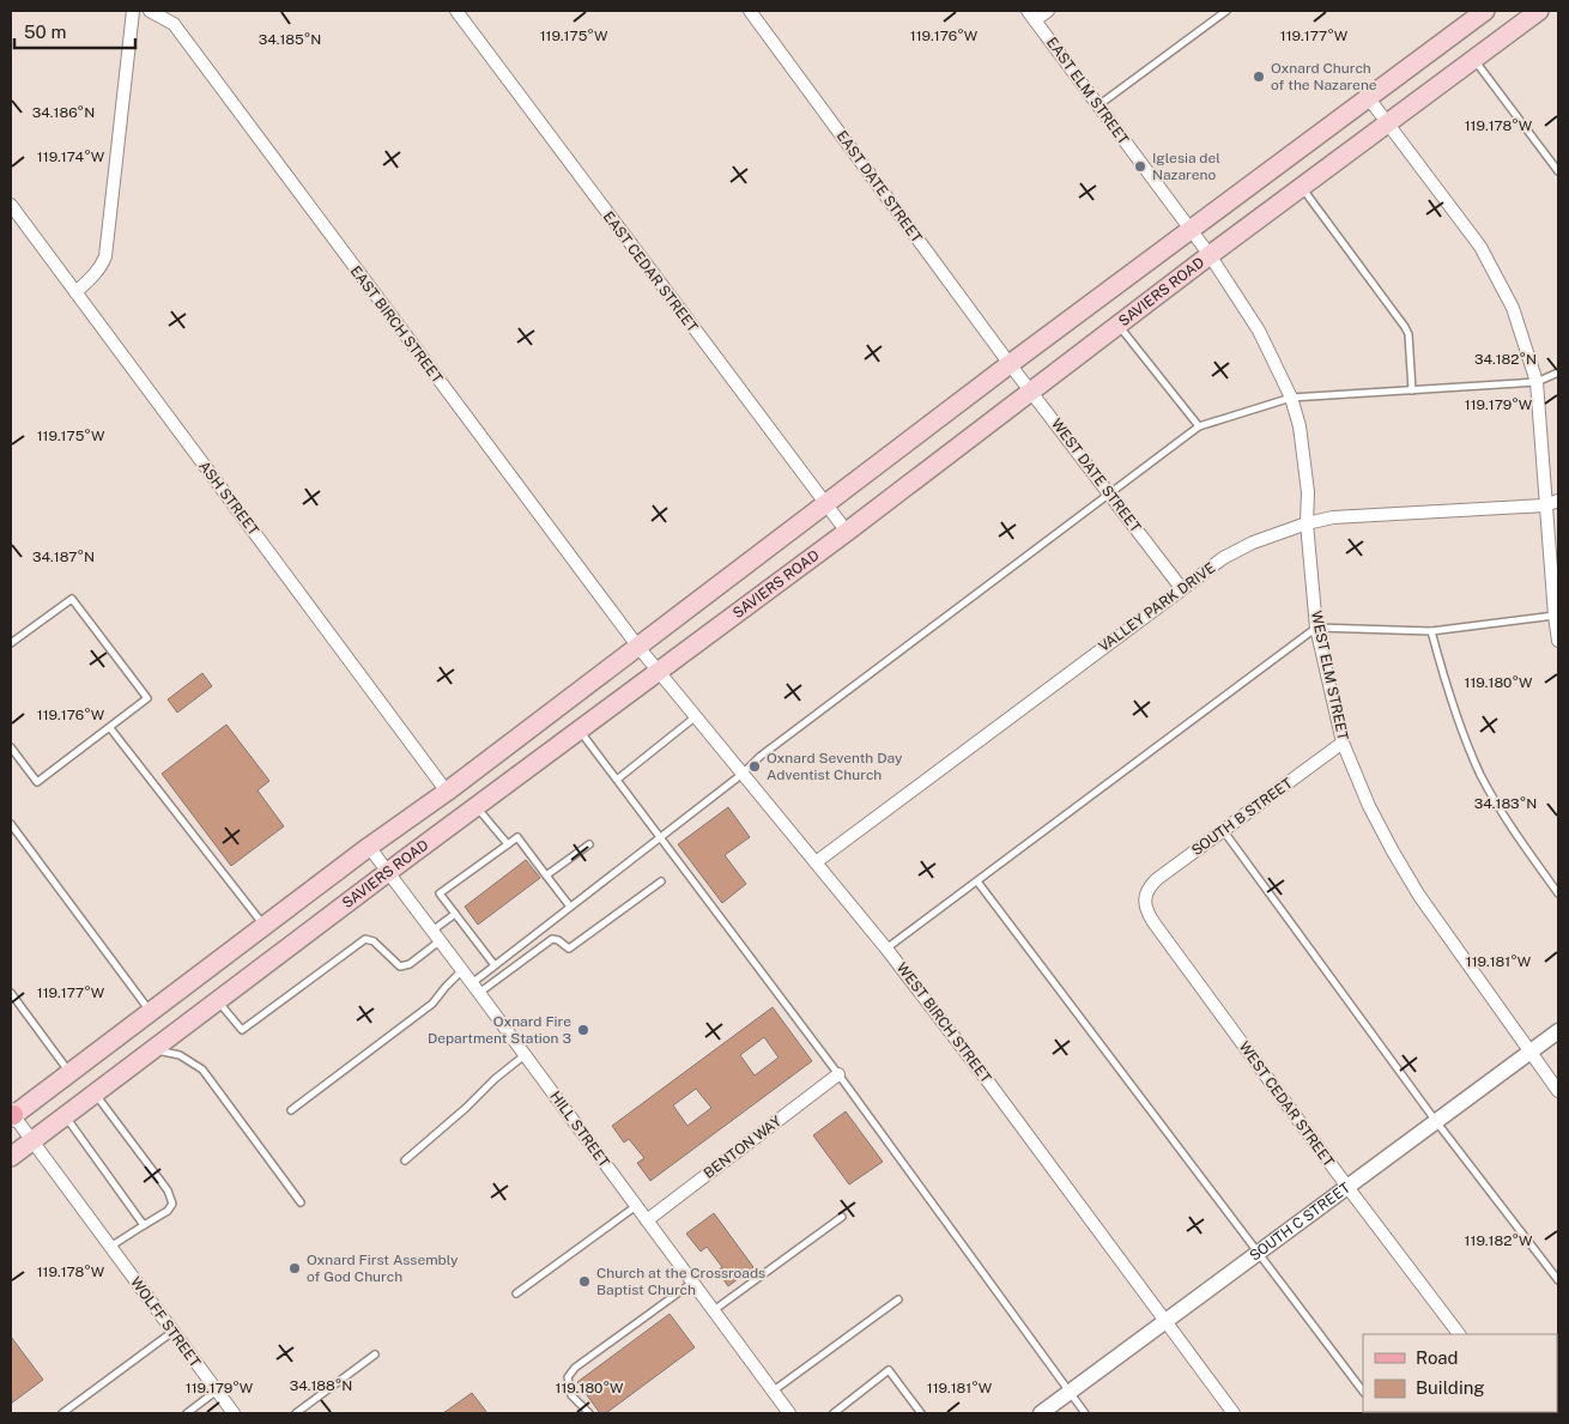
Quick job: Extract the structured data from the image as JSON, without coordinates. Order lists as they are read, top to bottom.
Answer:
{
  "streets": {
    "main road": ["SAVIERS ROAD"],
    "street": [
      "EAST ELM STREET",
      "EAST DATE STREET",
      "EAST CEDAR STREET",
      "EAST BIRCH STREET",
      "WEST DATE STREET",
      "ASH STREET",
      "VALLEY PARK DRIVE",
      "WEST ELM STREET",
      "SOUTH B STREET",
      "WEST BIRCH STREET",
      "WEST CEDAR STREET",
      "HILL STREET",
      "BENTON WAY",
      "SOUTH C STREET",
      "WOLFF STREET"
    ]
  },
  "crossings": [
    ["EAST ELM STREET", "SAVIERS ROAD"],
    ["EAST ELM STREET", "WEST ELM STREET"],
    ["EAST DATE STREET", "SAVIERS ROAD"],
    ["EAST DATE STREET", "WEST DATE STREET"],
    ["EAST CEDAR STREET", "SAVIERS ROAD"],
    ["SAVIERS ROAD", "EAST BIRCH STREET"],
    ["SAVIERS ROAD", "WEST DATE STREET"],
    ["SAVIERS ROAD", "ASH STREET"],
    ["SAVIERS ROAD", "WEST ELM STREET"],
    ["SAVIERS ROAD", "WEST BIRCH STREET"],
    ["SAVIERS ROAD", "HILL STREET"],
    ["SAVIERS ROAD", "WOLFF STREET"],
    ["EAST BIRCH STREET", "WEST BIRCH STREET"],
    ["WEST DATE STREET", "VALLEY PARK DRIVE"],
    ["VALLEY PARK DRIVE", "WEST ELM STREET"],
    ["VALLEY PARK DRIVE", "WEST BIRCH STREET"],
    ["WEST ELM STREET", "SOUTH B STREET"],
    ["WEST ELM STREET", "SOUTH C STREET"],
    ["SOUTH B STREET", "WEST CEDAR STREET"],
    ["WEST BIRCH STREET", "SOUTH C STREET"],
    ["WEST CEDAR STREET", "SOUTH C STREET"],
    ["HILL STREET", "BENTON WAY"]
  ],
  "places": [
    "Oxnard Church of the Nazarene",
    "Iglesia del Nazareno",
    "Oxnard Seventh Day Adventist Church",
    "Oxnard Fire Department Station 3",
    "Oxnard First Assembly of God Church",
    "Church at the Crossroads Baptist Church"
  ],
  "legend": ["Road", "Building"],
  "scale_bar": "50 m",
  "coordinates": [
    "119.175°W",
    "119.176°W",
    "119.177°W",
    "34.185°N",
    "34.186°N",
    "119.178°W",
    "119.174°W",
    "34.182°N",
    "119.179°W",
    "34.187°N",
    "119.180°W",
    "34.183°N",
    "119.181°W",
    "119.182°W",
    "34.188°N"
  ]
}
